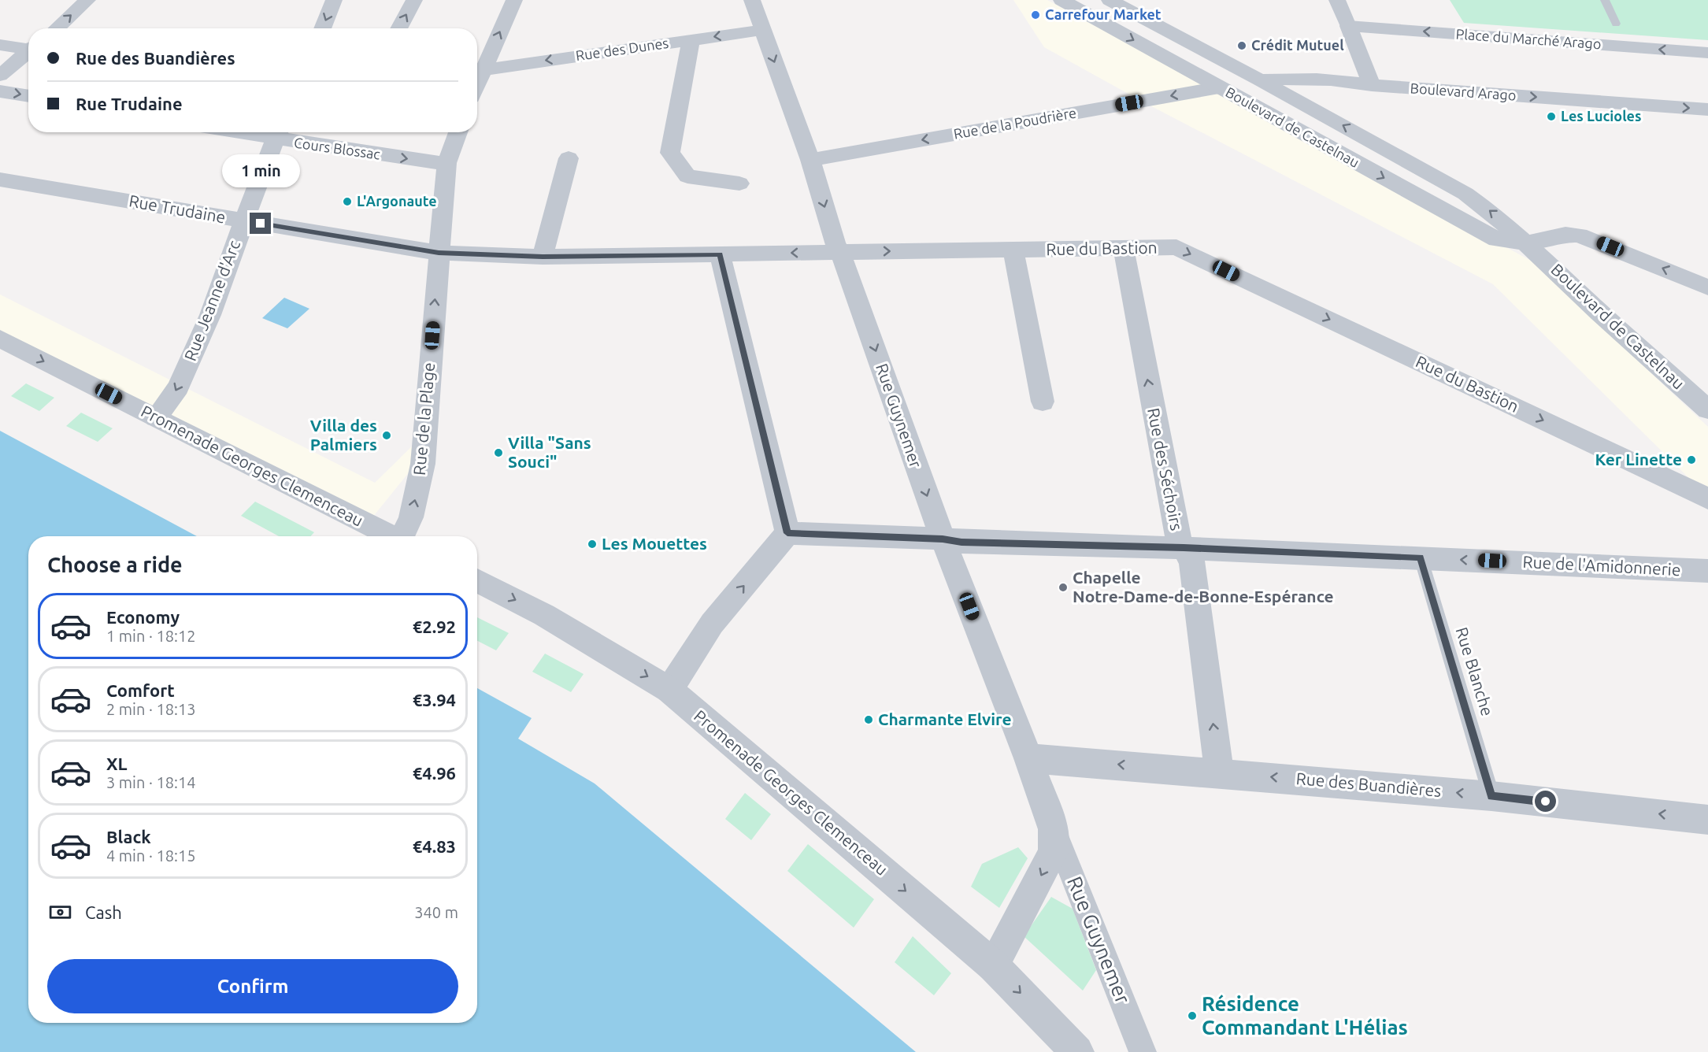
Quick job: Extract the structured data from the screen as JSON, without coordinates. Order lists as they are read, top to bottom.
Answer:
{
  "streets": {
    "street": [
      "Place du Marché Arago",
      "Rue des Dunes",
      "Boulevard Arago",
      "Rue de la Poudrière",
      "Boulevard de Castelnau",
      "Cours Blossac",
      "Rue Trudaine",
      "Rue du Bastion",
      "Rue Jeanne d'Arc",
      "Rue Guynemer",
      "Rue de la Plage",
      "Promenade Georges Clemenceau",
      "Rue des Séchoirs",
      "Rue de l'Amidonnerie",
      "Rue des Buandières"
    ],
    "lane": ["Rue Blanche"]
  },
  "crossings": [
    ["Rue des Dunes", "Rue Guynemer"],
    ["Boulevard Arago", "Rue de la Poudrière"],
    ["Boulevard Arago", "Boulevard de Castelnau"],
    ["Rue de la Poudrière", "Boulevard de Castelnau"],
    ["Rue de la Poudrière", "Rue Guynemer"],
    ["Cours Blossac", "Rue Jeanne d'Arc"],
    ["Cours Blossac", "Rue de la Plage"],
    ["Rue Trudaine", "Rue du Bastion"],
    ["Rue Trudaine", "Rue Jeanne d'Arc"],
    ["Rue Trudaine", "Rue de la Plage"],
    ["Rue du Bastion", "Rue Guynemer"],
    ["Rue du Bastion", "Rue de la Plage"],
    ["Rue du Bastion", "Rue des Séchoirs"],
    ["Rue Jeanne d'Arc", "Promenade Georges Clemenceau"],
    ["Rue Guynemer", "Promenade Georges Clemenceau"],
    ["Rue Guynemer", "Rue de l'Amidonnerie"],
    ["Rue Guynemer", "Rue des Buandières"],
    ["Rue des Séchoirs", "Rue de l'Amidonnerie"],
    ["Rue des Séchoirs", "Rue des Buandières"],
    ["Rue de l'Amidonnerie", "Rue Blanche"],
    ["Rue Blanche", "Rue des Buandières"]
  ],
  "one_way": [
    "Rue des Dunes",
    "Rue de la Poudrière",
    "Cours Blossac",
    "Rue Jeanne d'Arc",
    "Rue de la Plage",
    "Promenade Georges Clemenceau",
    "Rue des Séchoirs",
    "Rue des Buandières"
  ],
  "places": [
    "Carrefour Market",
    "Crédit Mutuel",
    "Les Lucioles",
    "L'Argonaute",
    "Villa des Palmiers",
    "Villa \"Sans Souci\"",
    "Ker Linette",
    "Les Mouettes",
    "Chapelle Notre-Dame-de-Bonne-Espérance",
    "Charmante Elvire",
    "Résidence Commandant L'Hélias"
  ],
  "page": {
    "banner": ["Rue des Buandières", "Rue Trudaine"],
    "bubble": "1 min",
    "heading": "Choose a ride",
    "list": [
      {
        "name": "Economy",
        "note": "1 min · 18:12",
        "value": "€2.92"
      },
      {
        "name": "Comfort",
        "note": "2 min · 18:13",
        "value": "€3.94"
      },
      {
        "name": "XL",
        "note": "3 min · 18:14",
        "value": "€4.96"
      },
      {
        "name": "Black",
        "note": "4 min · 18:15",
        "value": "€4.83"
      }
    ],
    "pay": ["Cash", "340 m"],
    "buttons": "Confirm"
  }
}
